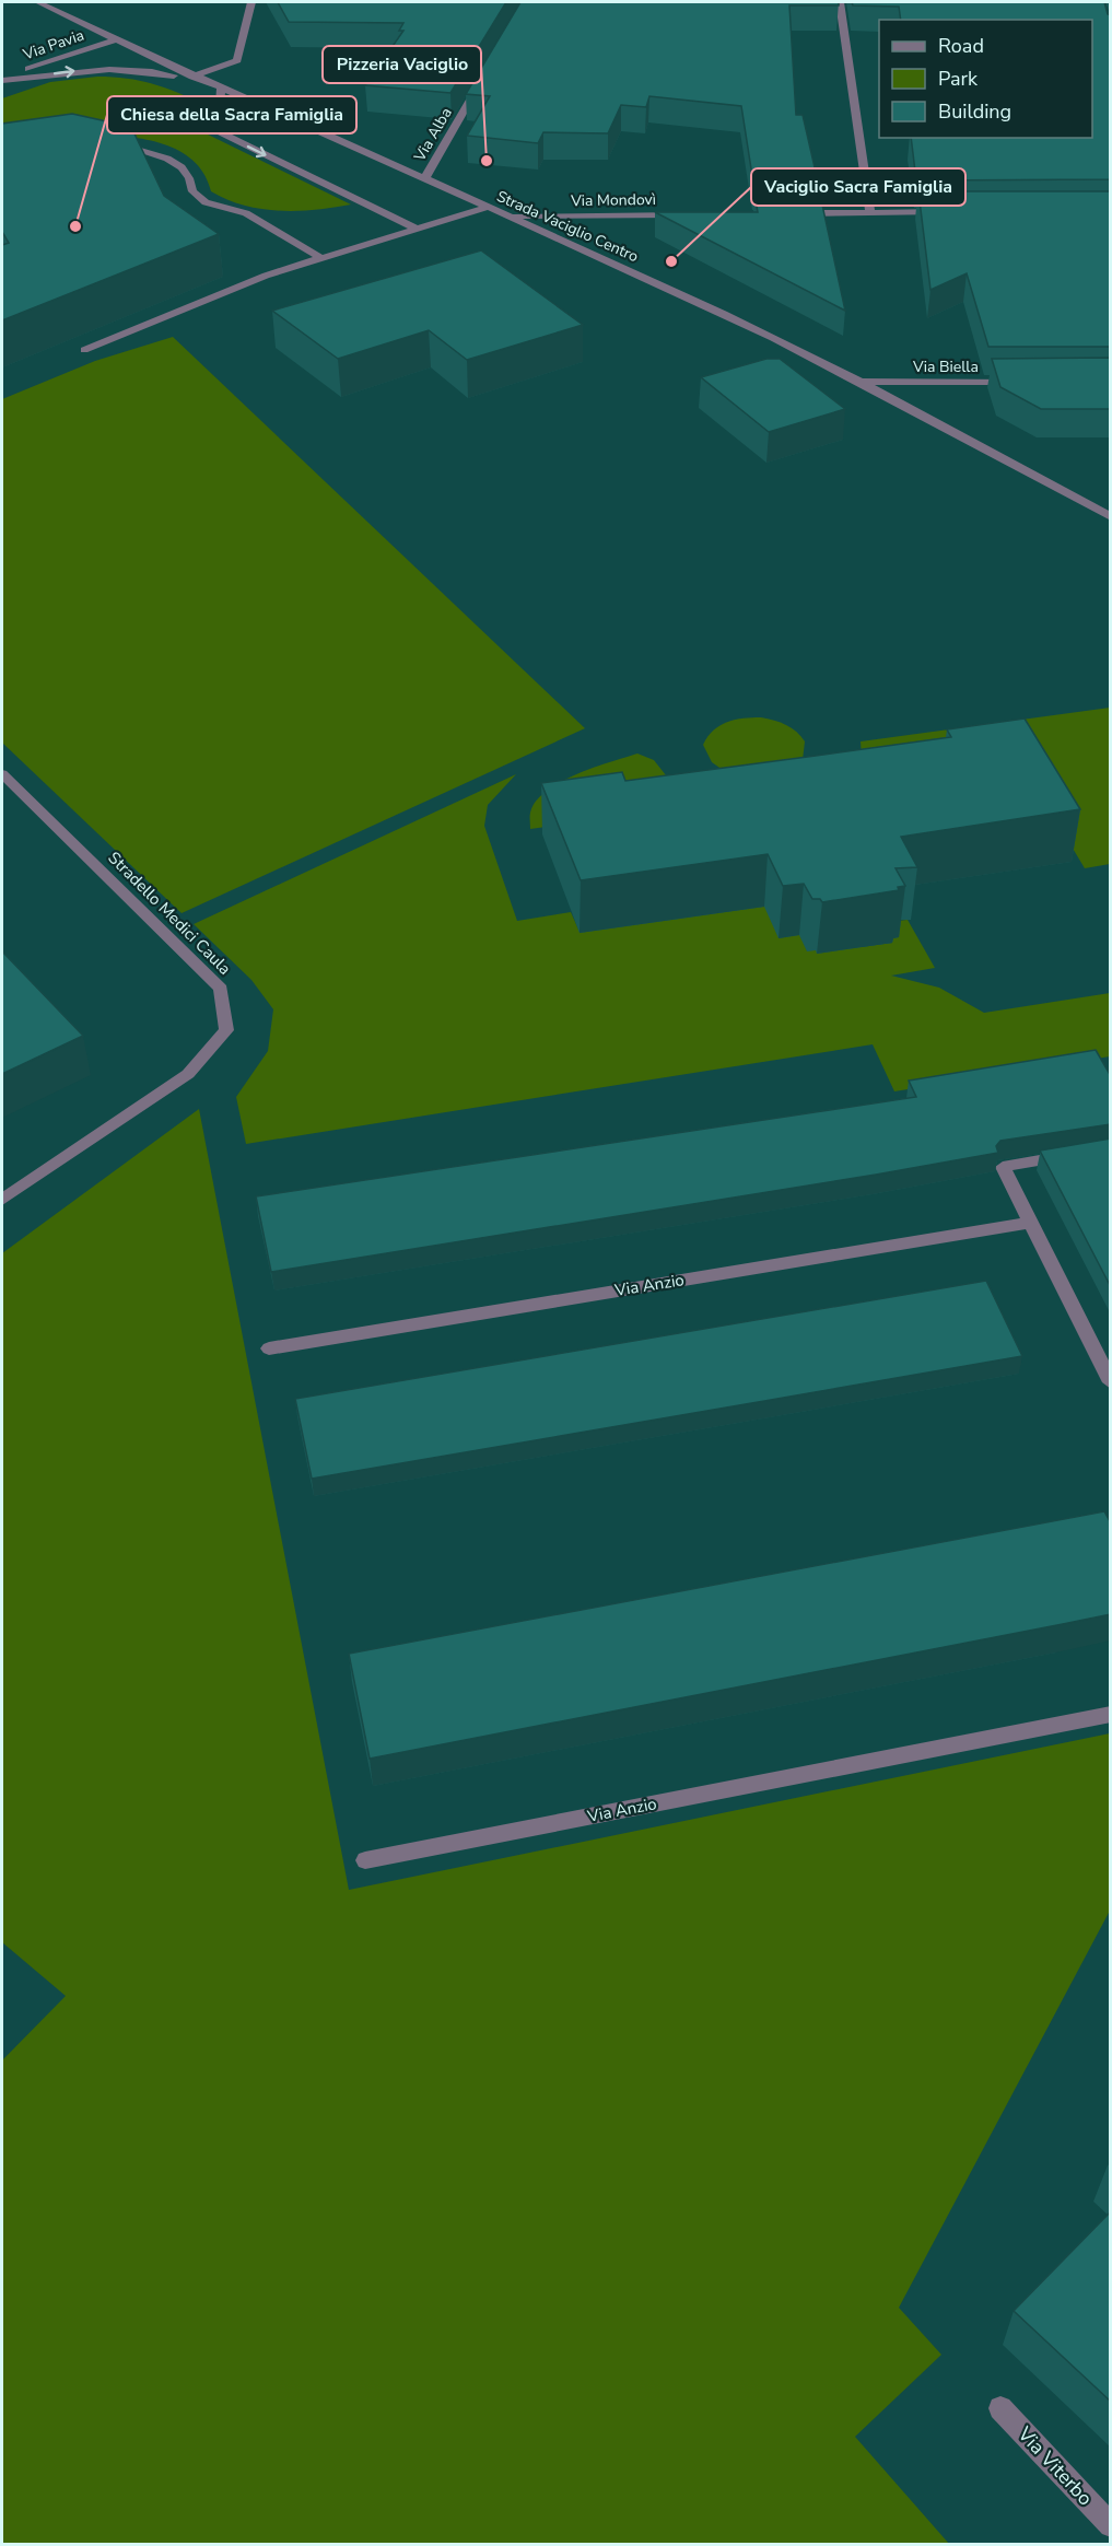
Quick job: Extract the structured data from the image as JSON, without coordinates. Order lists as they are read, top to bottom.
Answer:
{
  "streets": {
    "street": [
      "Via Pavia",
      "Via Alba",
      "Via Mondovì",
      "Strada Vaciglio Centro",
      "Via Biella",
      "Stradello Medici Caula",
      "Via Anzio",
      "Via Viterbo"
    ]
  },
  "crossings": [
    ["Via Pavia", "Strada Vaciglio Centro"],
    ["Via Alba", "Strada Vaciglio Centro"],
    ["Via Mondovì", "Strada Vaciglio Centro"],
    ["Strada Vaciglio Centro", "Via Biella"]
  ],
  "places": ["Pizzeria Vaciglio", "Chiesa della Sacra Famiglia", "Vaciglio Sacra Famiglia"],
  "legend": ["Road", "Park", "Building"]
}
